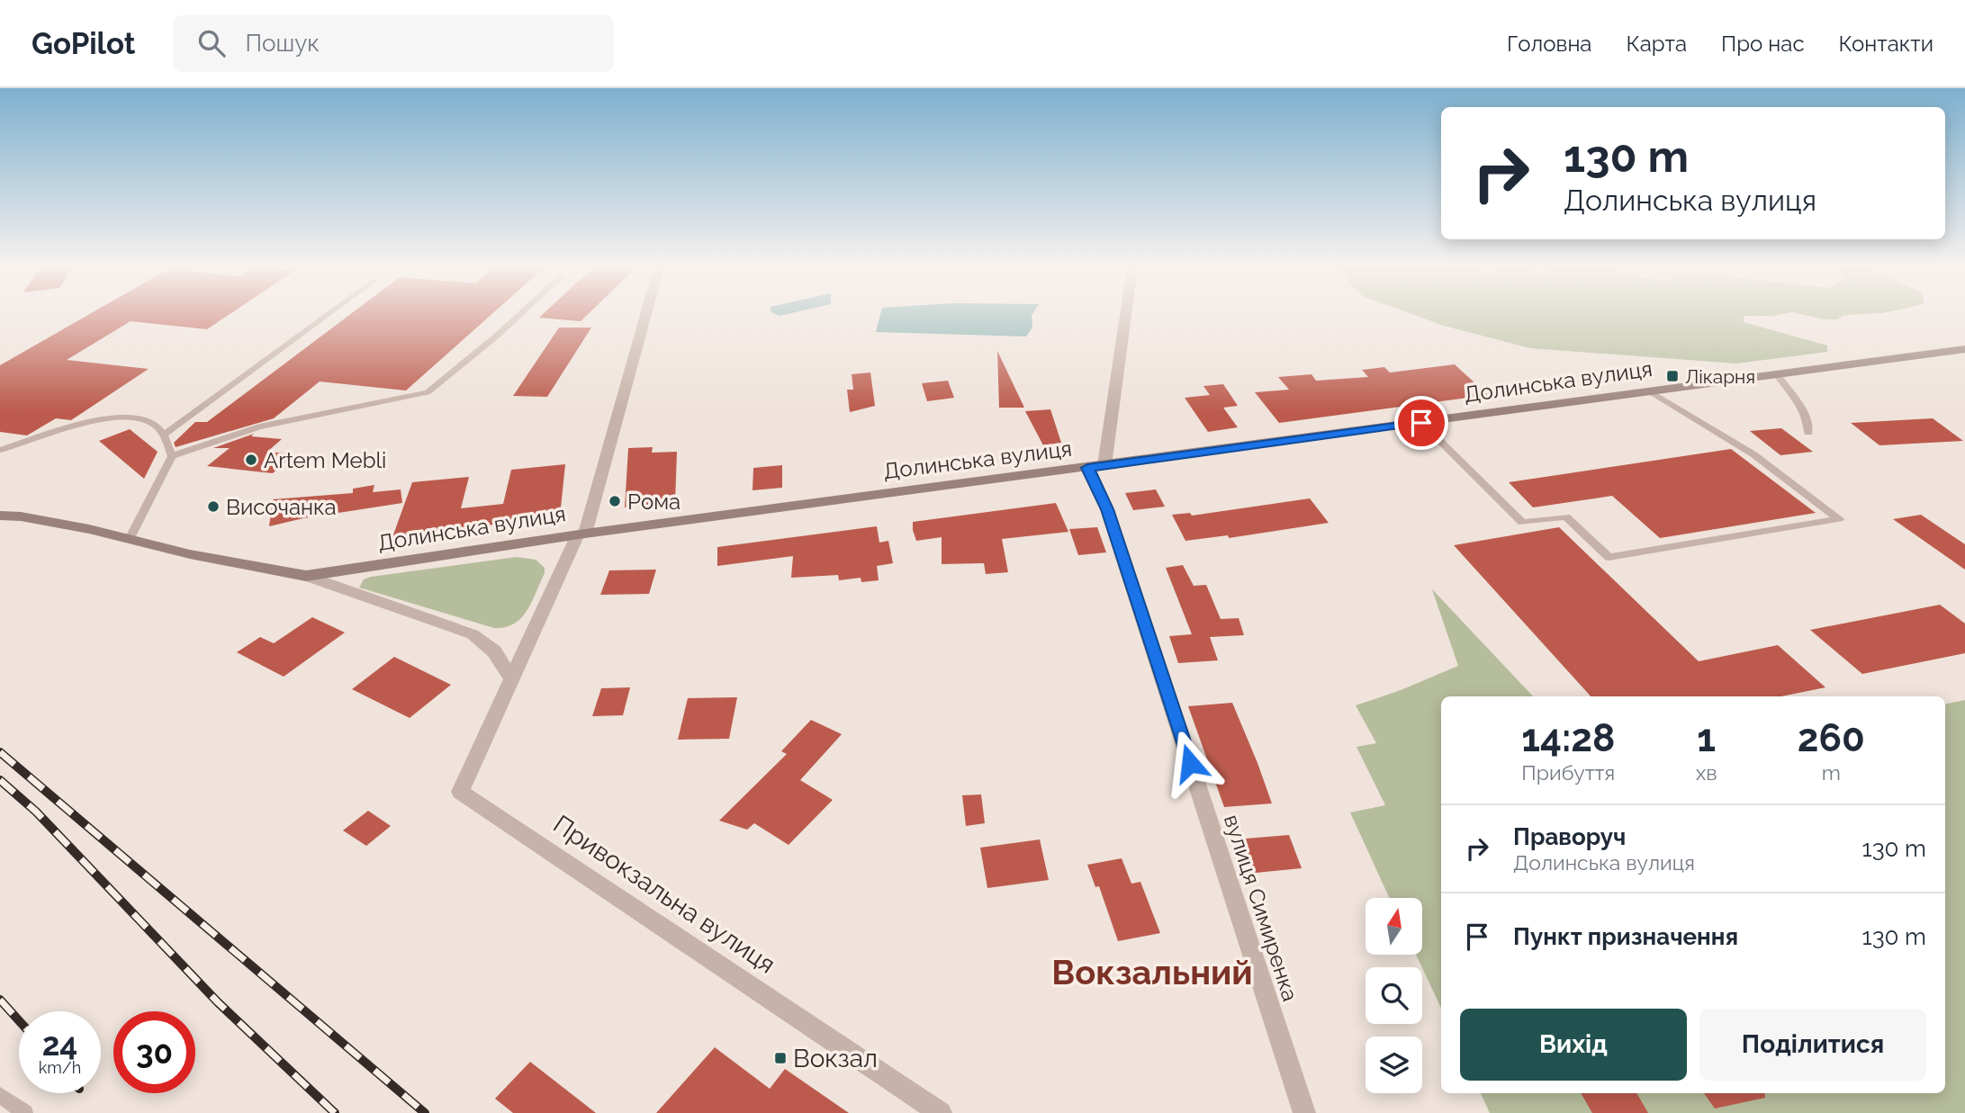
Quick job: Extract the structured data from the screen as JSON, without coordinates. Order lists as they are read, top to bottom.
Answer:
{
  "streets": {
    "main road": ["Долинська вулиця"],
    "street": ["Привокзальна вулиця", "вулиця Симиренка"]
  },
  "crossings": [
    ["Долинська вулиця", "Привокзальна вулиця"],
    ["Долинська вулиця", "вулиця Симиренка"]
  ],
  "districts": ["Вокзальний"],
  "places": {
    "transit": ["Лікарня", "Вокзал"],
    "other": ["Artem Mebli", "Рома", "Височанка"]
  },
  "north": "top",
  "page": {
    "header": "GoPilot",
    "search": "Пошук",
    "nav": [
      "Головна",
      "Карта",
      "Про нас",
      "Контакти"
    ],
    "turn": ["130 m", "Долинська вулиця"],
    "eta": [
      "14:28",
      "Прибуття",
      "1",
      "хв",
      "260",
      "m"
    ],
    "list": [
      {
        "name": "Праворуч",
        "note": "Долинська вулиця",
        "value": "130 m"
      },
      {
        "name": "Пункт призначення",
        "value": "130 m"
      }
    ],
    "buttons": ["Вихід", "Поділитися"],
    "speed": "24 km/h",
    "limit": "30"
  }
}
